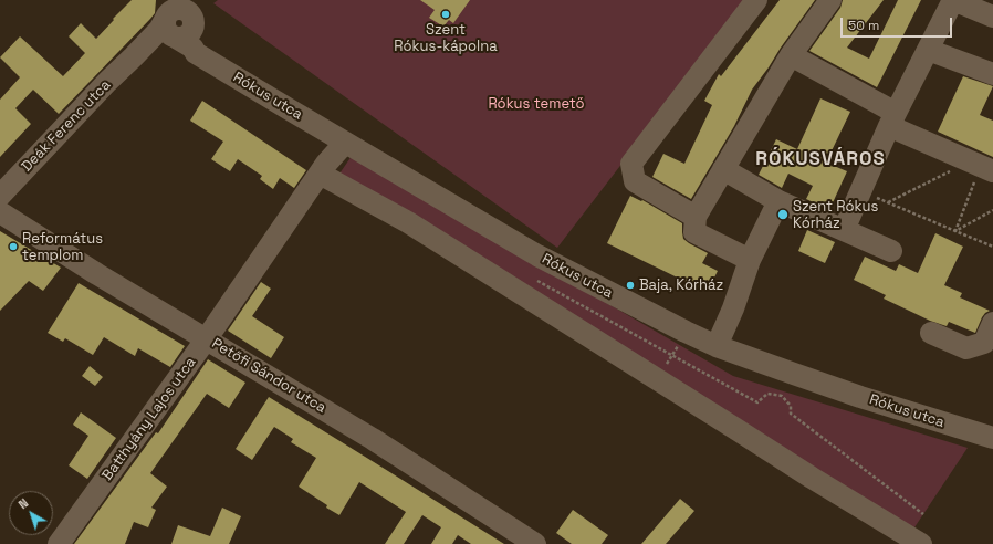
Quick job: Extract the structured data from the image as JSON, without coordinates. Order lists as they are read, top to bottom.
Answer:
{
  "streets": {
    "street": [
      "Rókus utca",
      "Deák Ferenc utca",
      "Petőfi Sándor utca",
      "Batthyány Lajos utca"
    ]
  },
  "crossings": [
    ["Rókus utca", "Deák Ferenc utca"],
    ["Rókus utca", "Batthyány Lajos utca"],
    ["Petőfi Sándor utca", "Batthyány Lajos utca"]
  ],
  "districts": ["RÓKUSVÁROS"],
  "parks": ["Rókus temető"],
  "places": [
    "Szent Rókus-kápolna",
    "Szent Rókus Kórház",
    "Református templom",
    "Baja, Kórház"
  ],
  "scale_bar": "50 m",
  "north": "top left"
}
